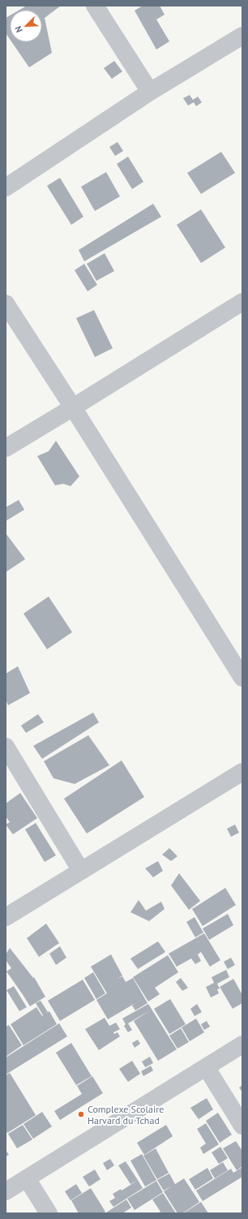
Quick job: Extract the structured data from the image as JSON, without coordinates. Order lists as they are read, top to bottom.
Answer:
{
  "places": ["Complexe Scolaire Harvard du Tchad"],
  "north": "bottom left"
}
